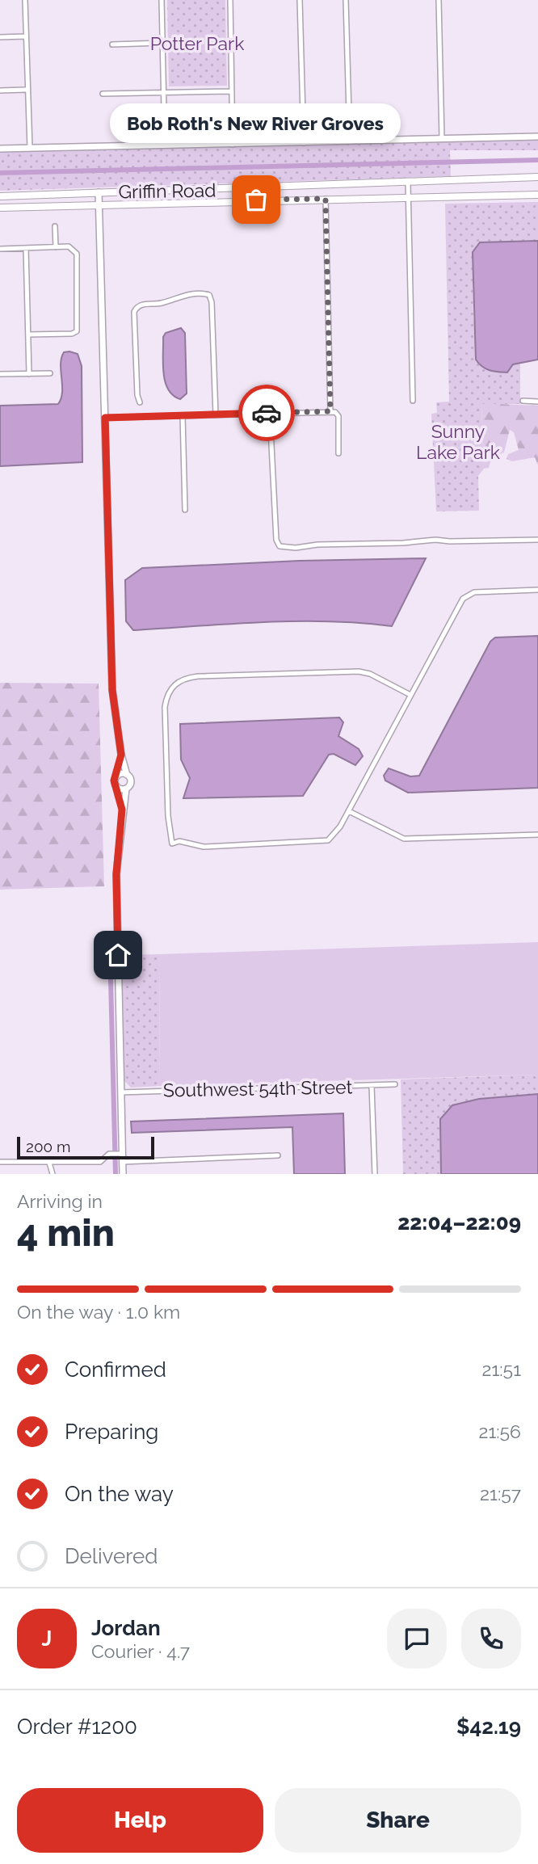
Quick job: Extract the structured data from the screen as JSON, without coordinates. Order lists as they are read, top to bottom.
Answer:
{
  "streets": {
    "main road": ["Griffin Road"],
    "street": ["Southwest 54th Street"]
  },
  "parks": ["Potter Park", "Sunny Lake Park"],
  "places": ["Bob Roth's New River Groves"],
  "scale_bar": "200 m",
  "page": {
    "bubble": "Bob Roth's New River Groves",
    "scale": "200 m",
    "heading": ["4 min", "Arriving in", "22:04–22:09"],
    "panel": [
      "Jordan",
      "Courier · 4.7",
      "Order #1200",
      "$42.19"
    ],
    "bar": "On the way · 1.0 km",
    "list": [
      ["Confirmed", "21:51"],
      ["Preparing", "21:56"],
      ["On the way", "21:57"],
      "Delivered"
    ],
    "round": "J",
    "buttons": ["Help", "Share"]
  }
}
